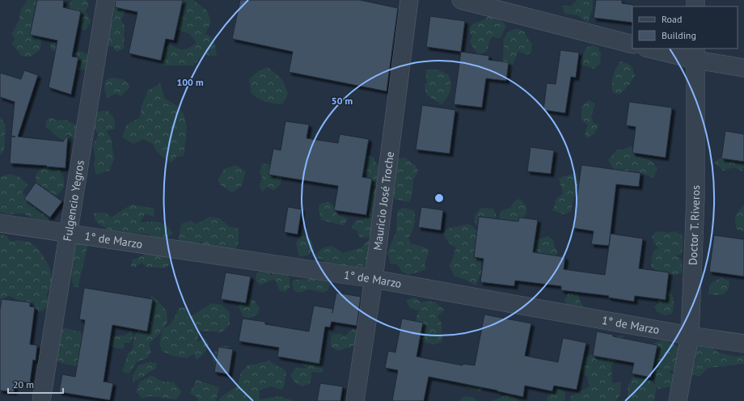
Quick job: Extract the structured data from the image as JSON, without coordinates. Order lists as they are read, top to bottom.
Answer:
{
  "streets": {
    "street": [
      "Fulgencio Yegros",
      "Mauricio José Troche",
      "Doctor T. Riveros",
      "1° de Marzo"
    ]
  },
  "crossings": [
    ["Fulgencio Yegros", "1° de Marzo"],
    ["Mauricio José Troche", "1° de Marzo"],
    ["Doctor T. Riveros", "1° de Marzo"]
  ],
  "legend": ["Road", "Building"],
  "scale_bar": "20 m",
  "rings": ["100 m", "50 m"]
}
